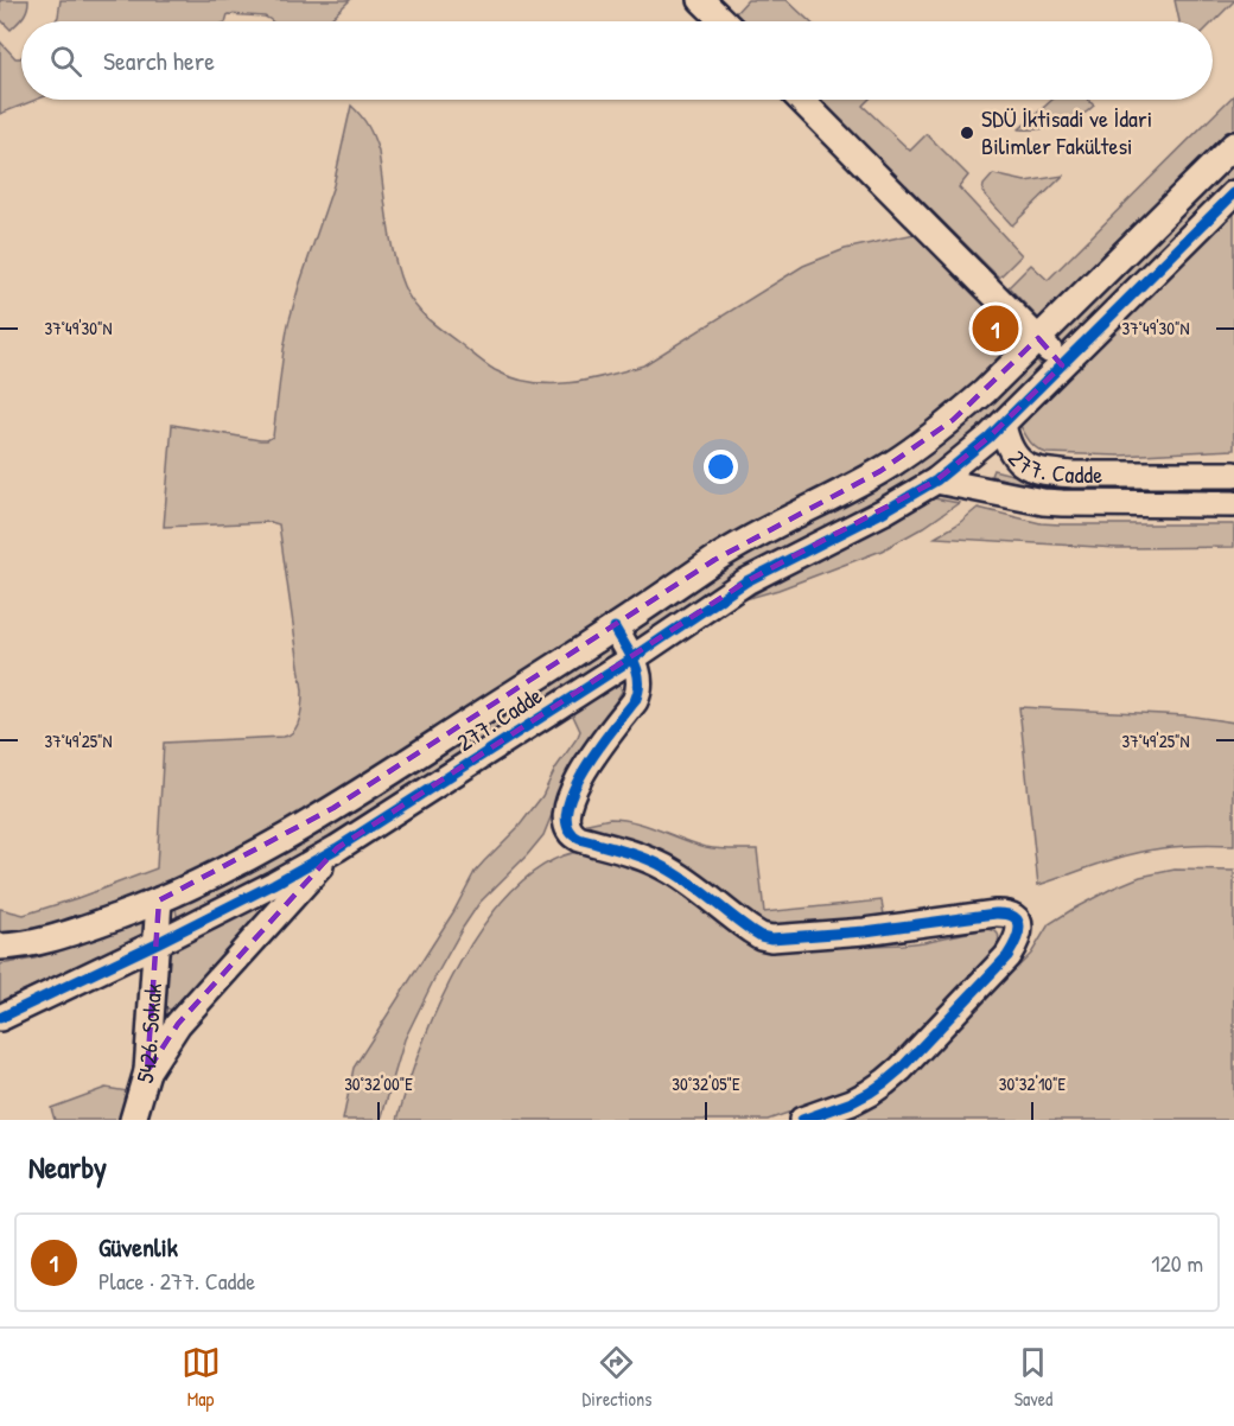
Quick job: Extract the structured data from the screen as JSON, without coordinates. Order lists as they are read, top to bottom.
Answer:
{
  "streets": {
    "street": ["277. Cadde", "5426. Sokak"]
  },
  "crossings": [
    ["277. Cadde", "5426. Sokak"]
  ],
  "places": ["SDÜ İktisadi ve İdari Bilimler Fakültesi"],
  "page": {
    "search": "Search here",
    "pins": "1",
    "heading": "Nearby",
    "list": [
      {
        "mark": "1",
        "name": "Güvenlik",
        "note": "Place · 277. Cadde",
        "value": "120 m"
      }
    ],
    "nav": ["Map", "Directions", "Saved"]
  },
  "coordinates": [
    "37°49'30\"N",
    "37°49'25\"N",
    "30°32'00\"E",
    "30°32'05\"E",
    "30°32'10\"E"
  ]
}
